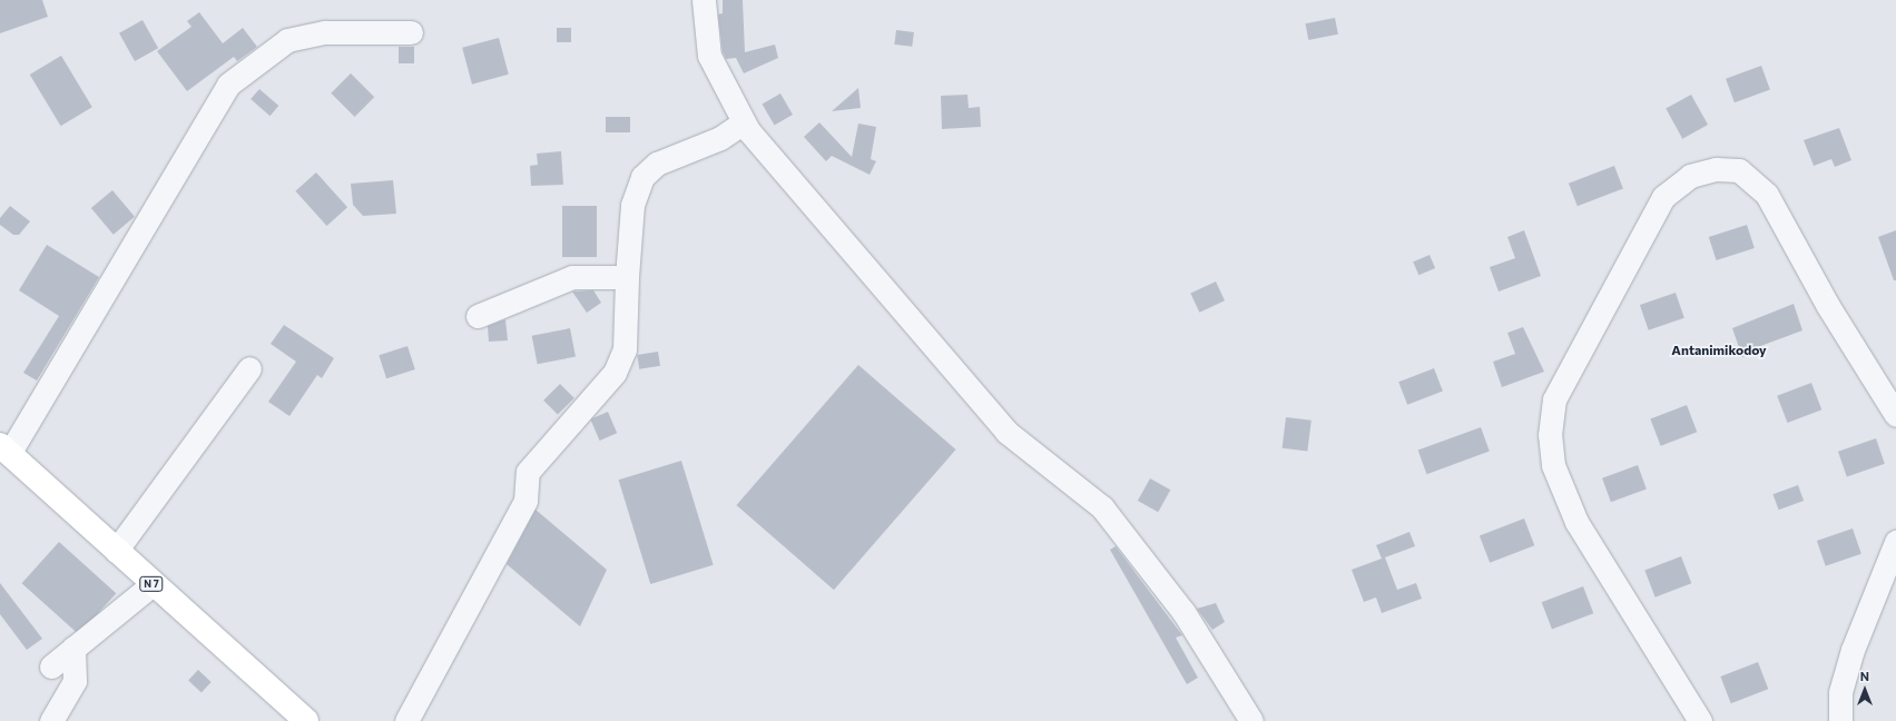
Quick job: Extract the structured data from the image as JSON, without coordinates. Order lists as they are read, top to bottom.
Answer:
{
  "streets": {
    "main road": ["N 7"]
  },
  "districts": ["Antanimikodoy"],
  "north": "top"
}
